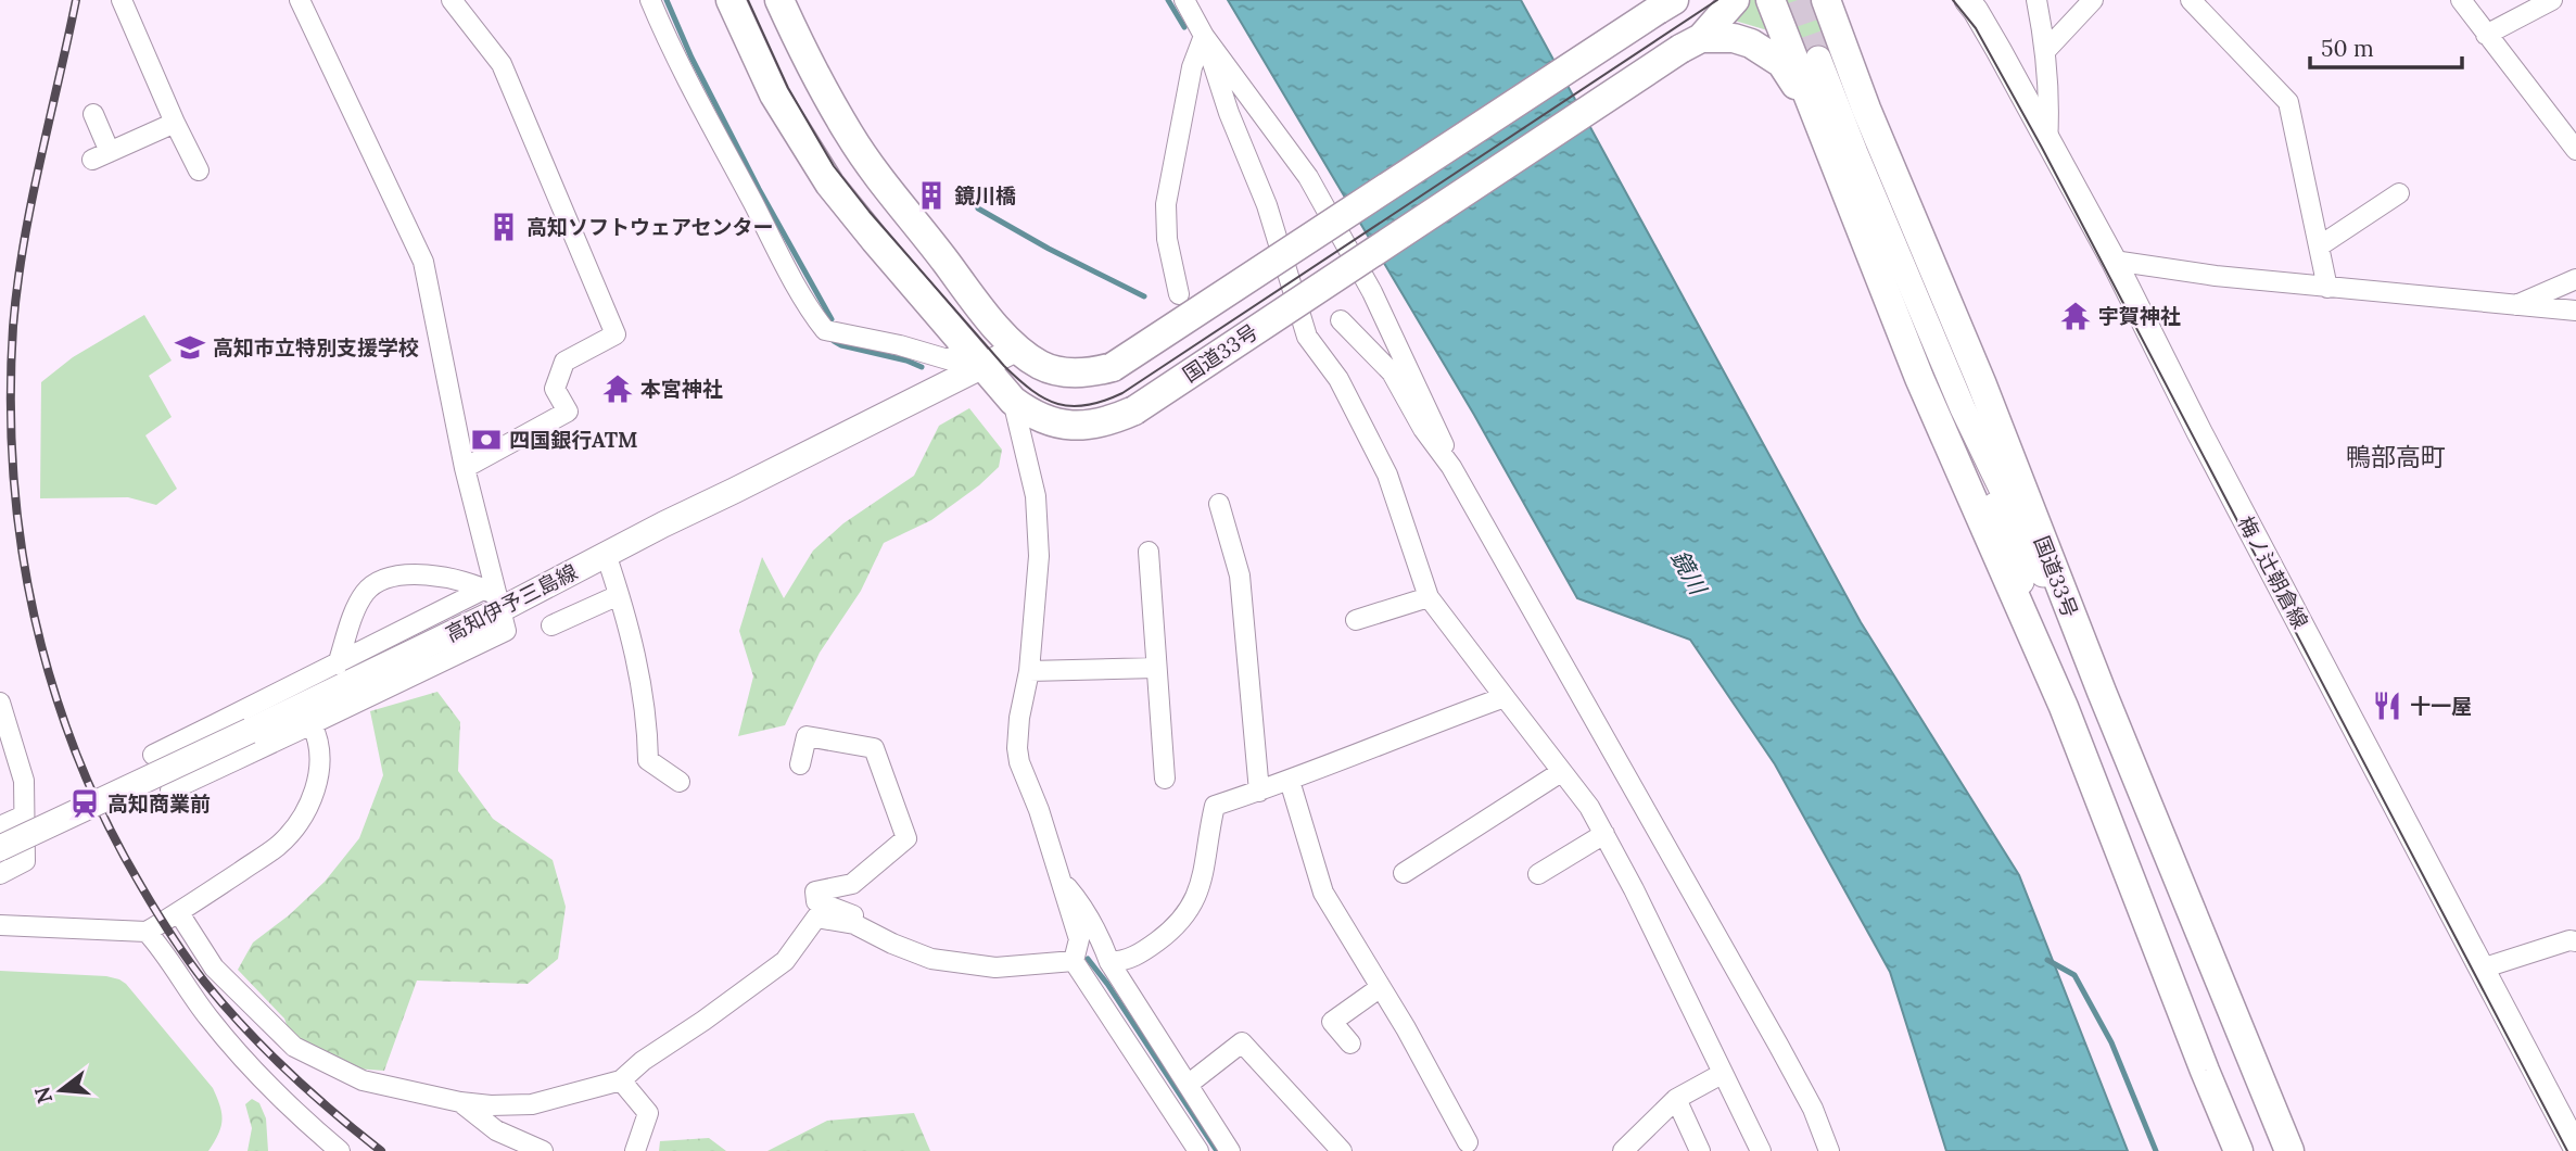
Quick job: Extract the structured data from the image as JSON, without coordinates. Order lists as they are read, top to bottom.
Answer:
{
  "streets": {
    "highway": ["国道33号"],
    "main road": ["梅ノ辻朝倉線", "高知伊予三島線"]
  },
  "crossings": [
    ["国道33号", "高知伊予三島線"]
  ],
  "districts": ["鴨部高町"],
  "water": ["鏡川"],
  "places": {
    "building": ["鏡川橋", "高知ソフトウェアセンター"],
    "temple": ["宇賀神社", "本宮神社"],
    "school or university": ["高知市立特別支援学校"],
    "bank": ["四国銀行ATM"],
    "restaurant": ["十一屋"],
    "station": ["高知商業前"]
  },
  "scale_bar": "50 m",
  "north": "left"
}
